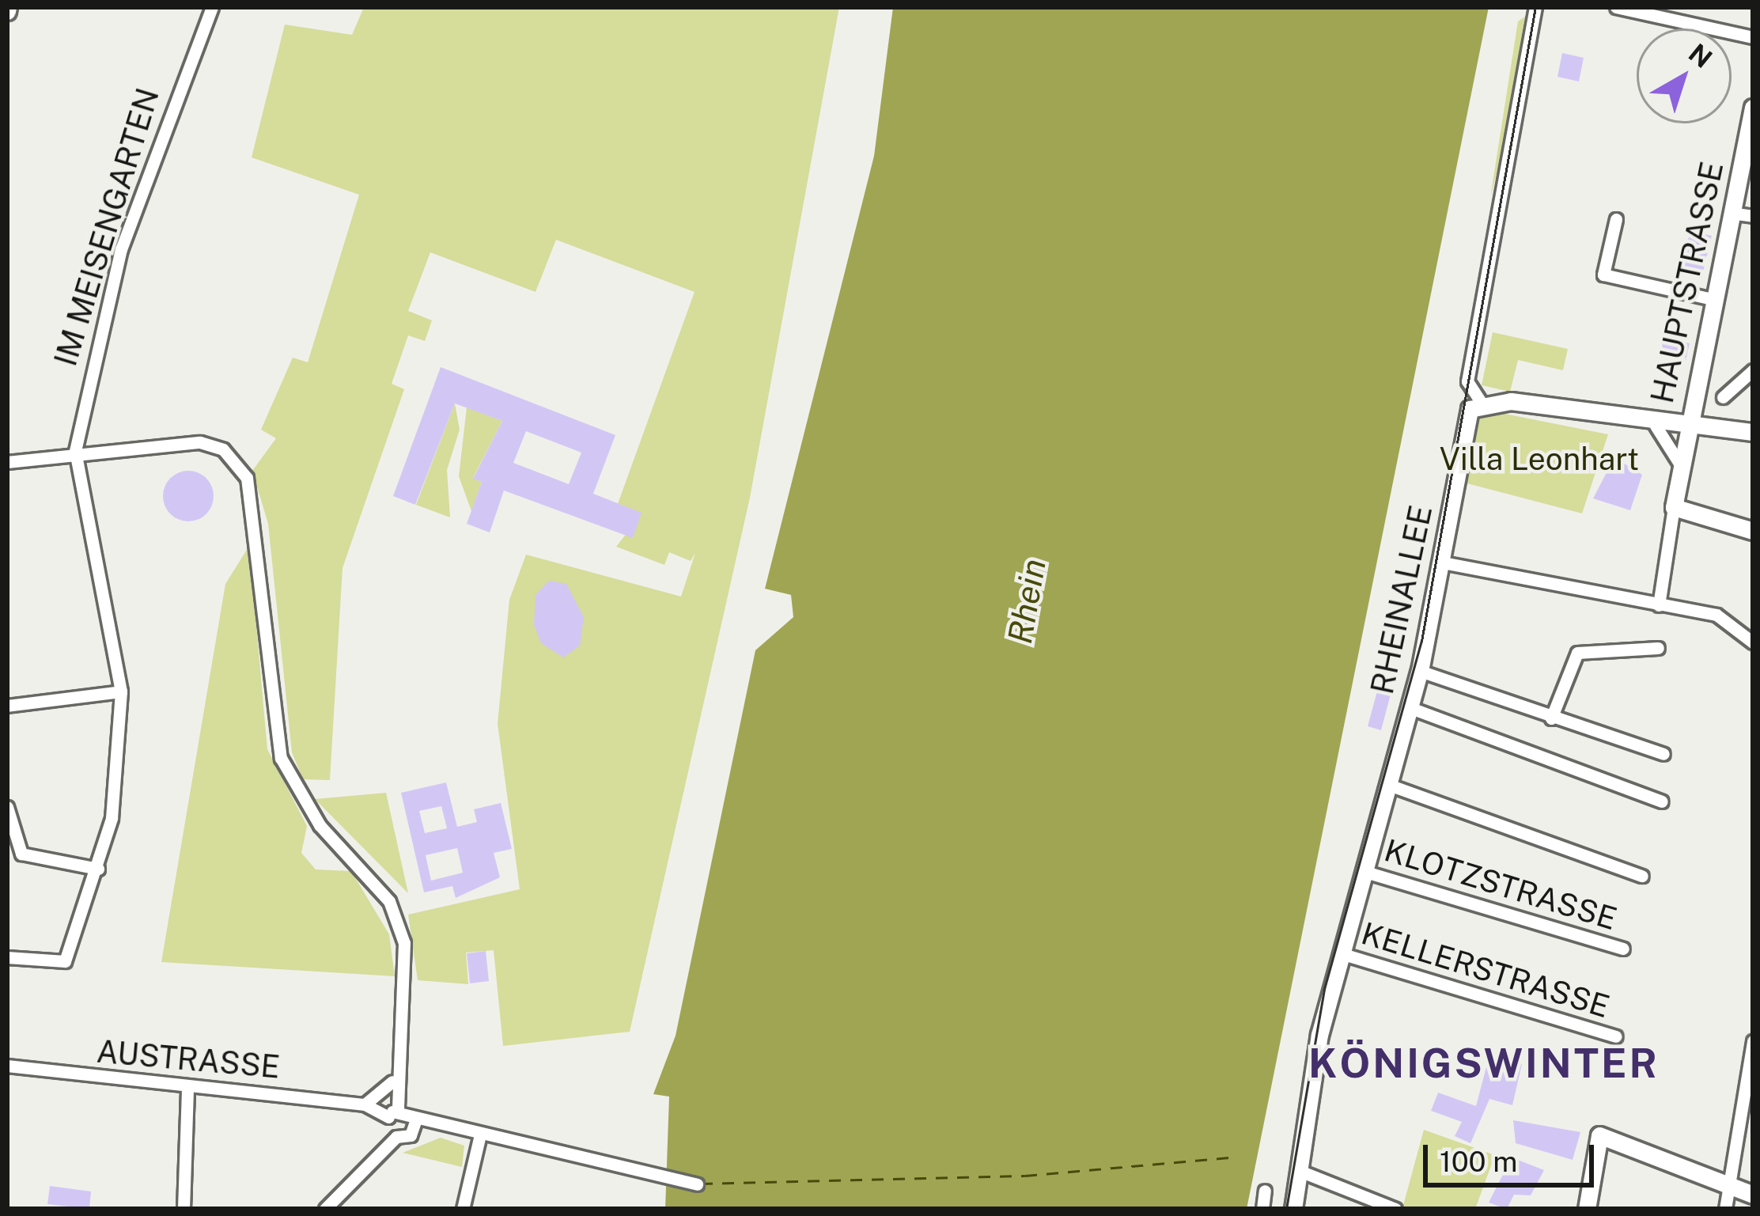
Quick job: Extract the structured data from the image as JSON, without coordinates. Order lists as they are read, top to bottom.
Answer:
{
  "streets": {
    "street": [
      "IM MEISENGARTEN",
      "HAUPTSTRASSE",
      "RHEINALLEE",
      "KLOTZSTRASSE",
      "KELLERSTRASSE",
      "AUSTRASSE"
    ]
  },
  "crossings": [
    ["RHEINALLEE", "KLOTZSTRASSE"],
    ["RHEINALLEE", "KELLERSTRASSE"]
  ],
  "districts": ["KÖNIGSWINTER"],
  "water": ["Rhein"],
  "parks": ["Villa Leonhart"],
  "scale_bar": "100 m",
  "north": "top right"
}
